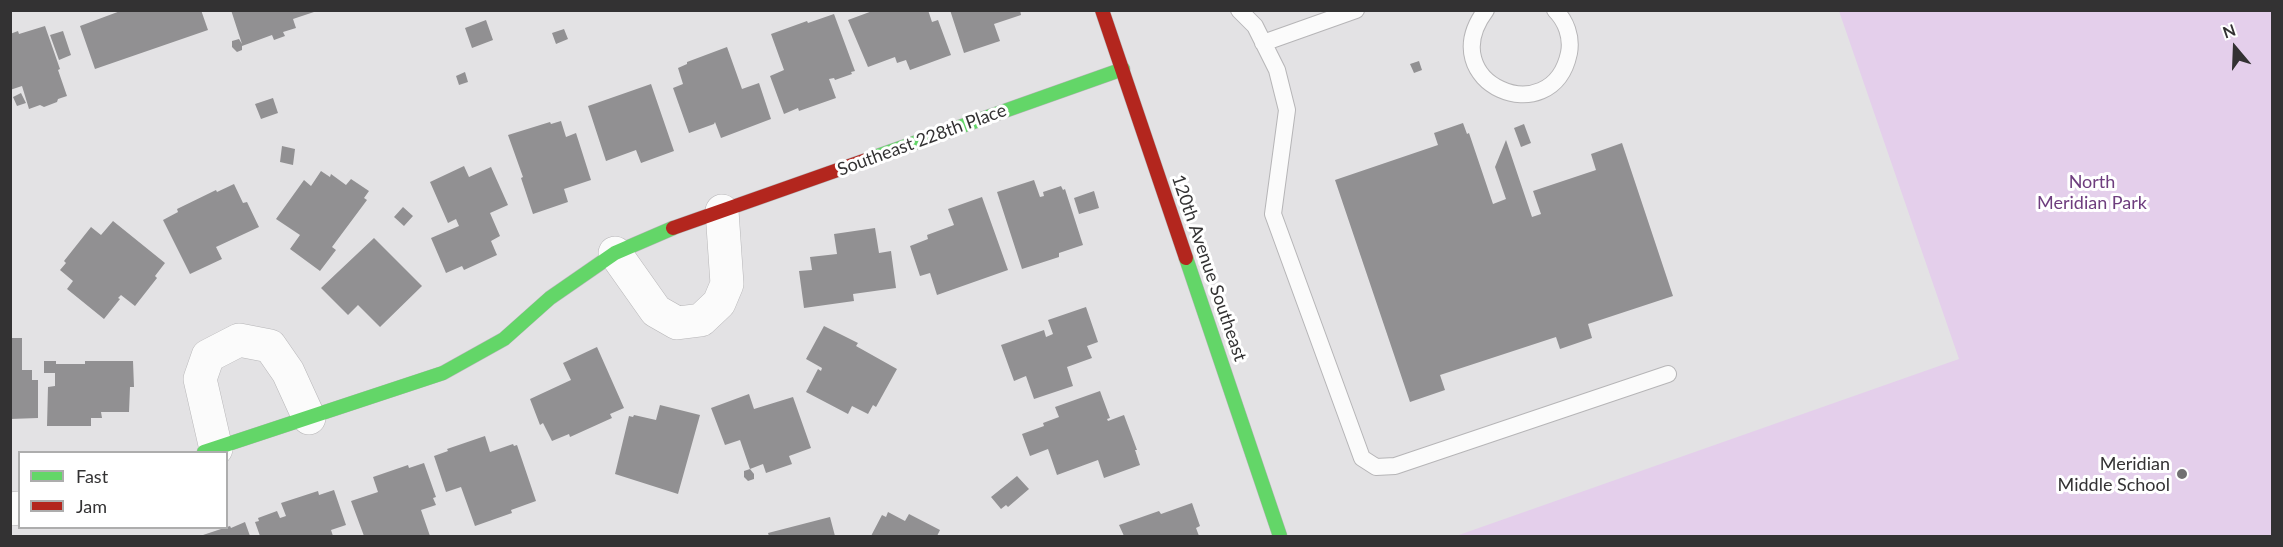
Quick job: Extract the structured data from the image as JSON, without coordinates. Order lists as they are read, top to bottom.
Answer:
{
  "streets": {
    "street": ["Southeast 228th Place", "120th Avenue Southeast"]
  },
  "crossings": [
    ["Southeast 228th Place", "120th Avenue Southeast"]
  ],
  "parks": ["North Meridian Park"],
  "places": ["Meridian Middle School"],
  "legend": ["Fast", "Jam"],
  "north": "top"
}
